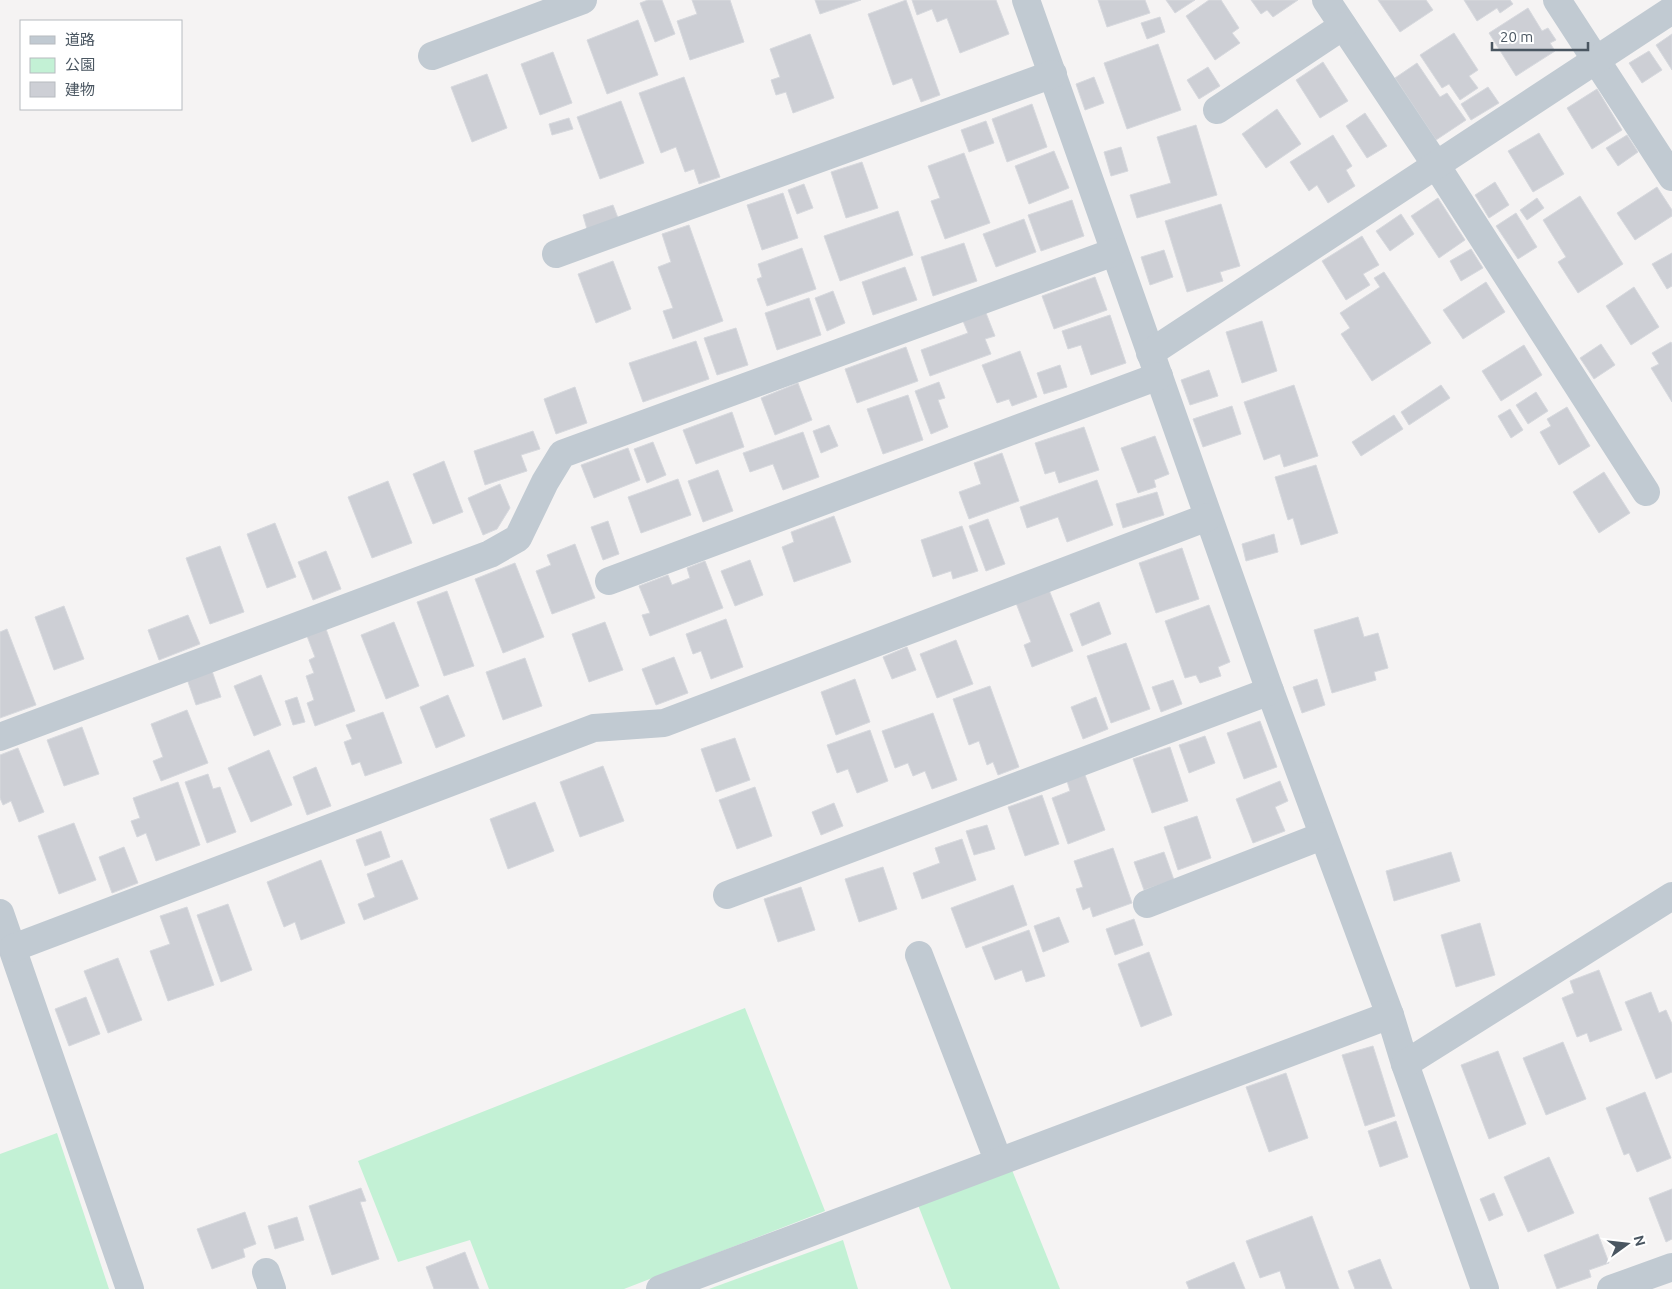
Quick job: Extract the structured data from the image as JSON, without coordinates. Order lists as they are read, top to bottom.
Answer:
{
  "legend": ["道路", "公園", "建物"],
  "scale_bar": "20 m",
  "north": "right"
}
